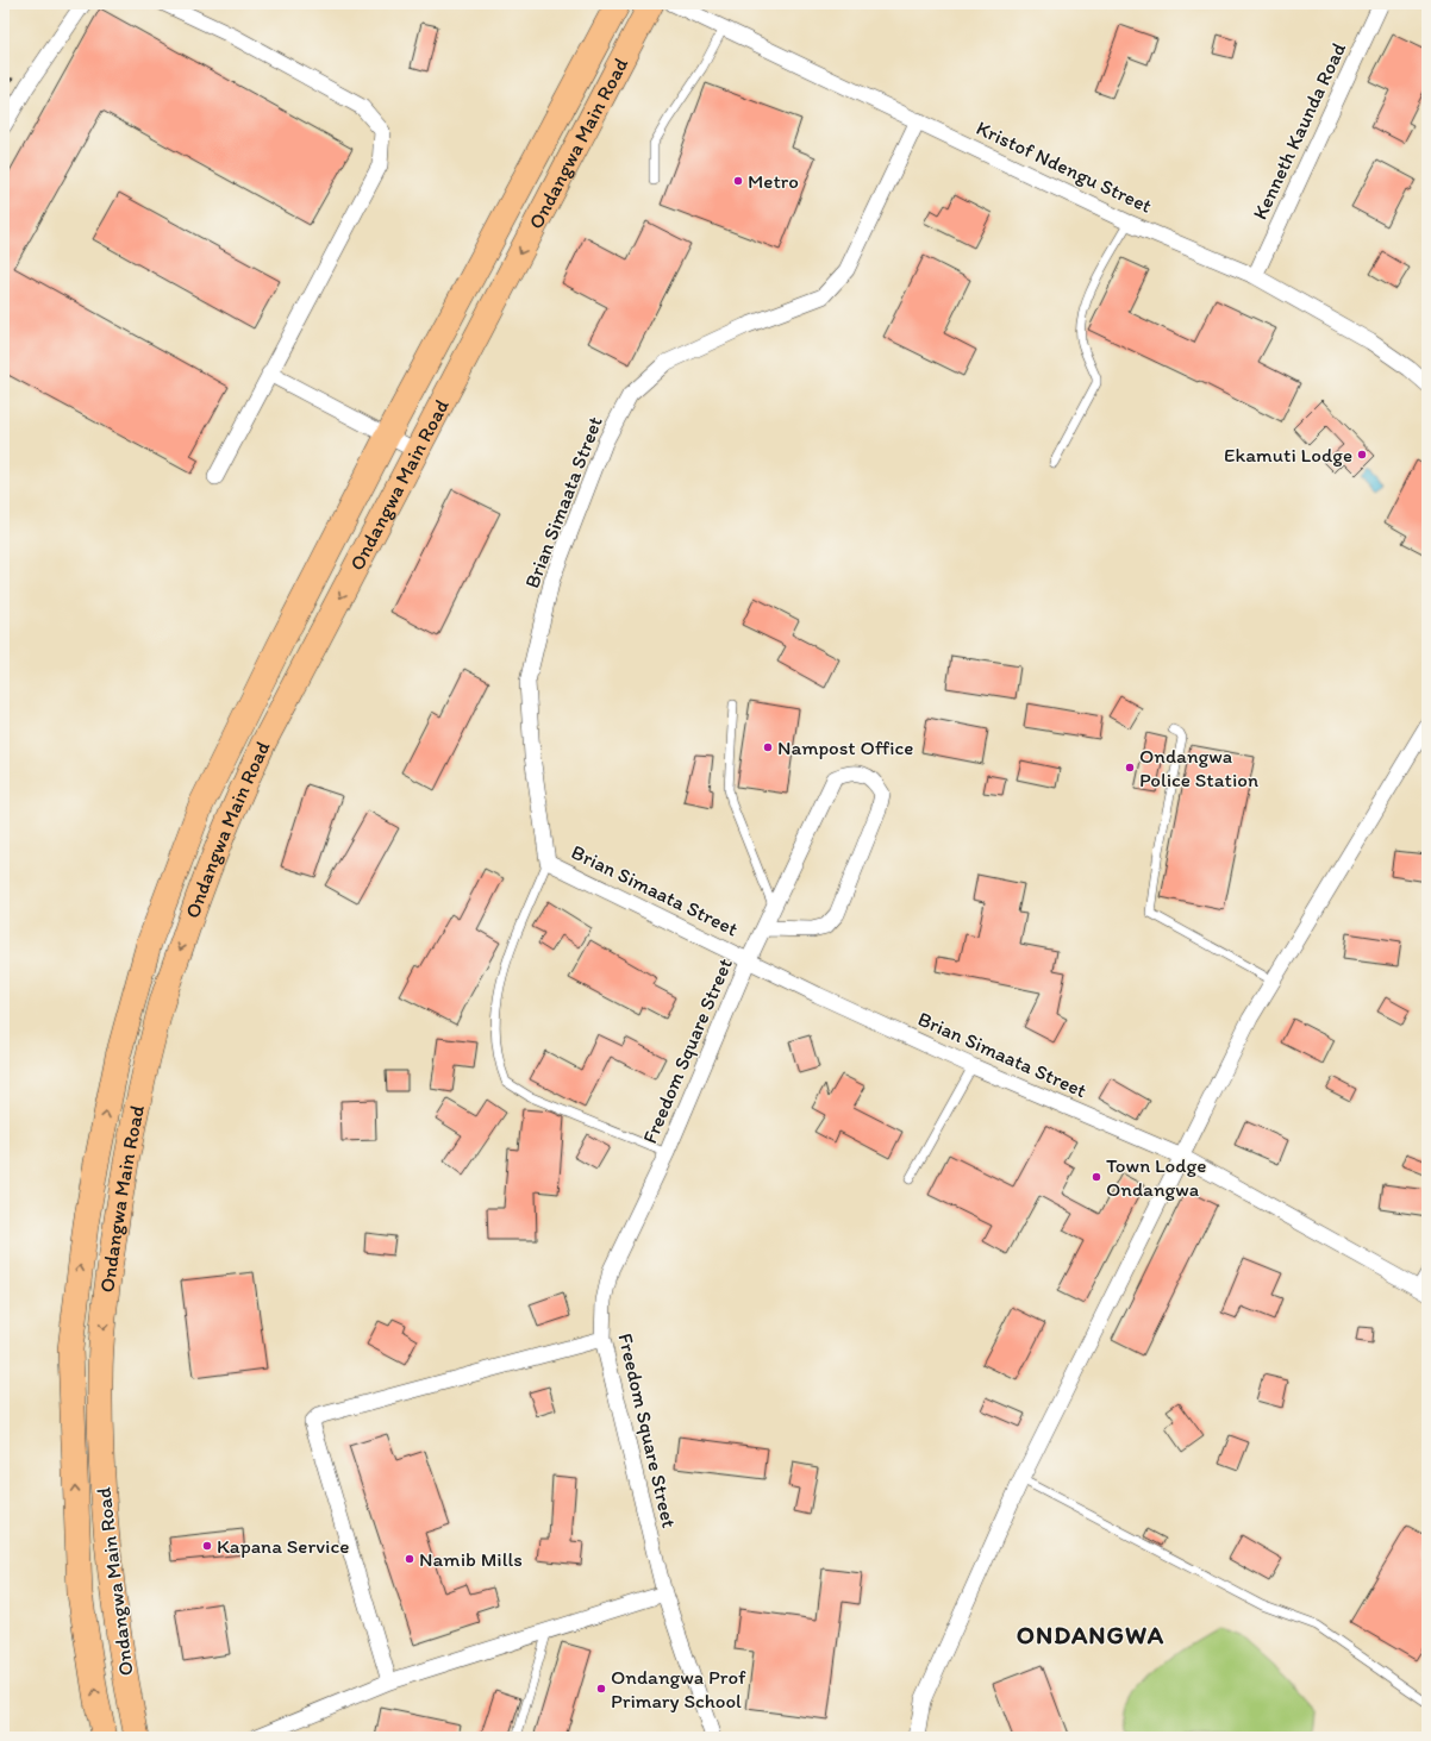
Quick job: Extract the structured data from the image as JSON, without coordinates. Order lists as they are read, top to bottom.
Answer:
{
  "streets": {
    "main road": ["Ondangwa Main Road"],
    "street": [
      "Kenneth Kaunda Road",
      "Kristof Ndengu Street",
      "Brian Simaata Street",
      "Freedom Square Street"
    ]
  },
  "crossings": [
    ["Kenneth Kaunda Road", "Kristof Ndengu Street"],
    ["Kristof Ndengu Street", "Brian Simaata Street"],
    ["Brian Simaata Street", "Freedom Square Street"]
  ],
  "districts": ["ONDANGWA"],
  "places": [
    "Metro",
    "Ekamuti Lodge",
    "Nampost Office",
    "Ondangwa Police Station",
    "Town Lodge Ondangwa",
    "Kapana Service",
    "Namib Mills",
    "Ondangwa Prof Primary School"
  ]
}
